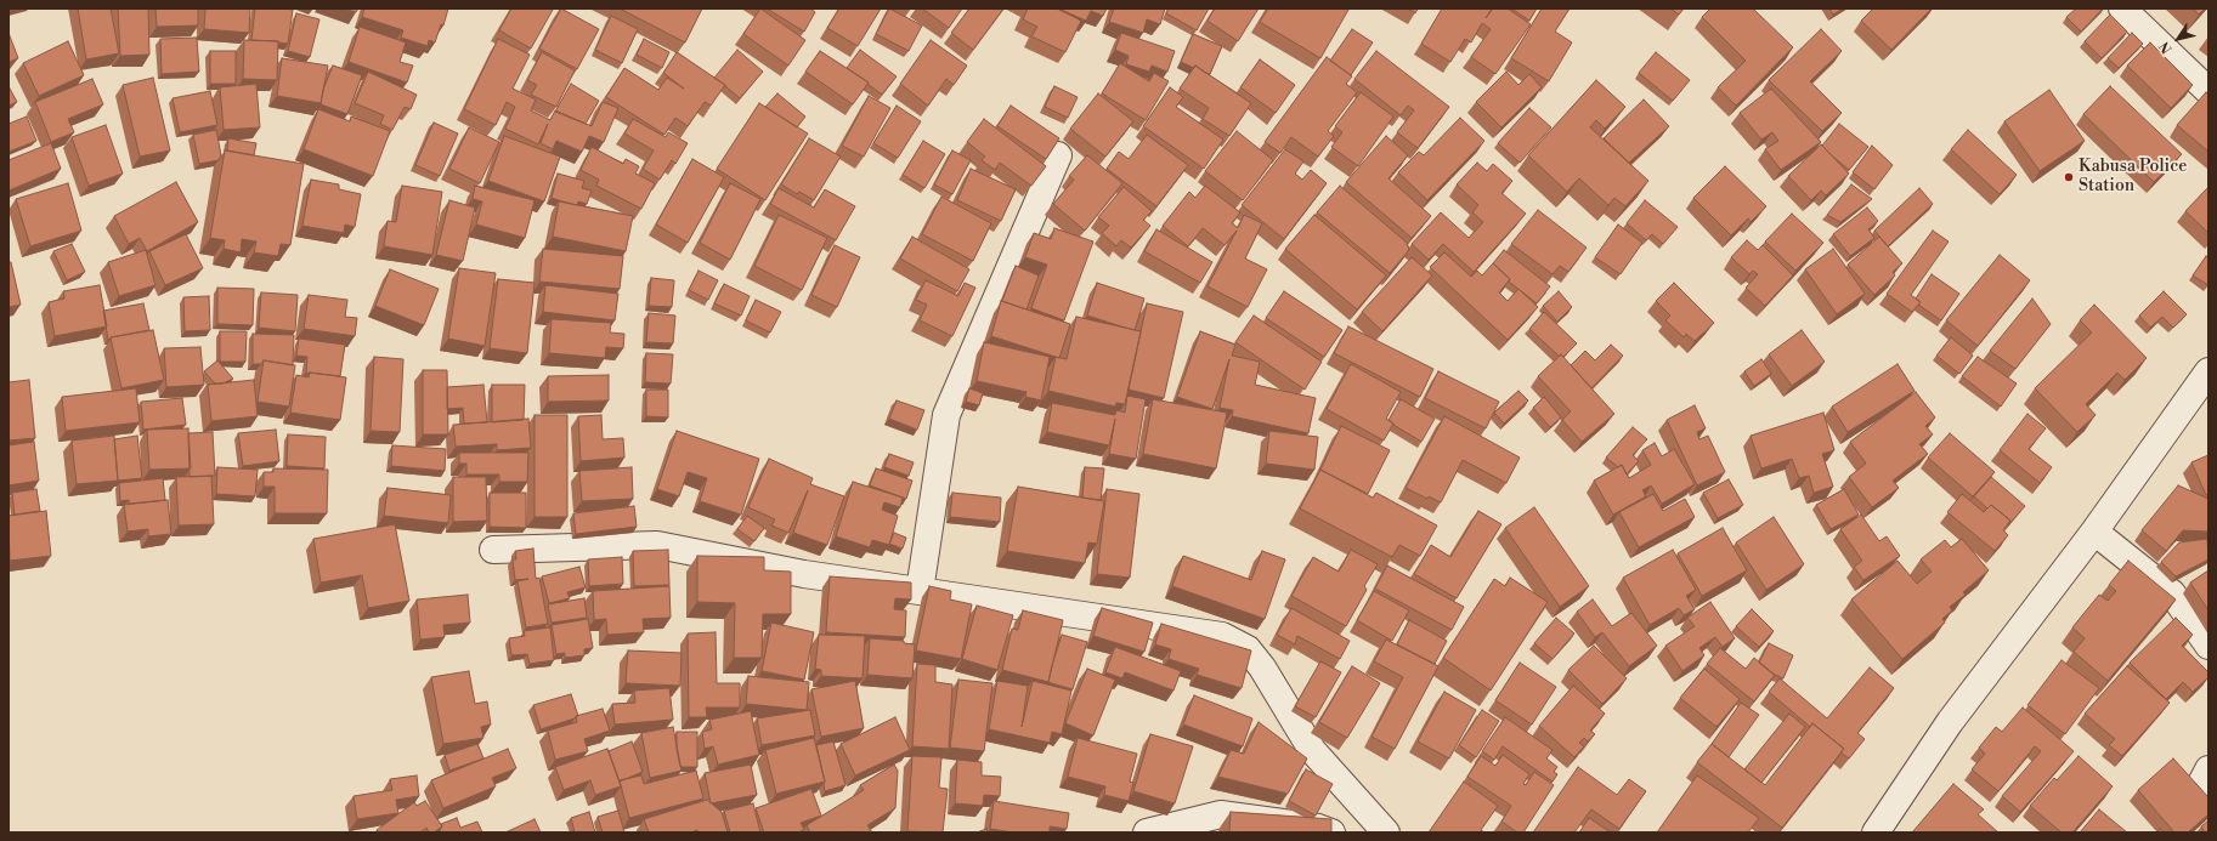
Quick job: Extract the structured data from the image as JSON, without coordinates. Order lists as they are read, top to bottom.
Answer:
{
  "places": ["Kabusa Police Station"],
  "north": "bottom left"
}
